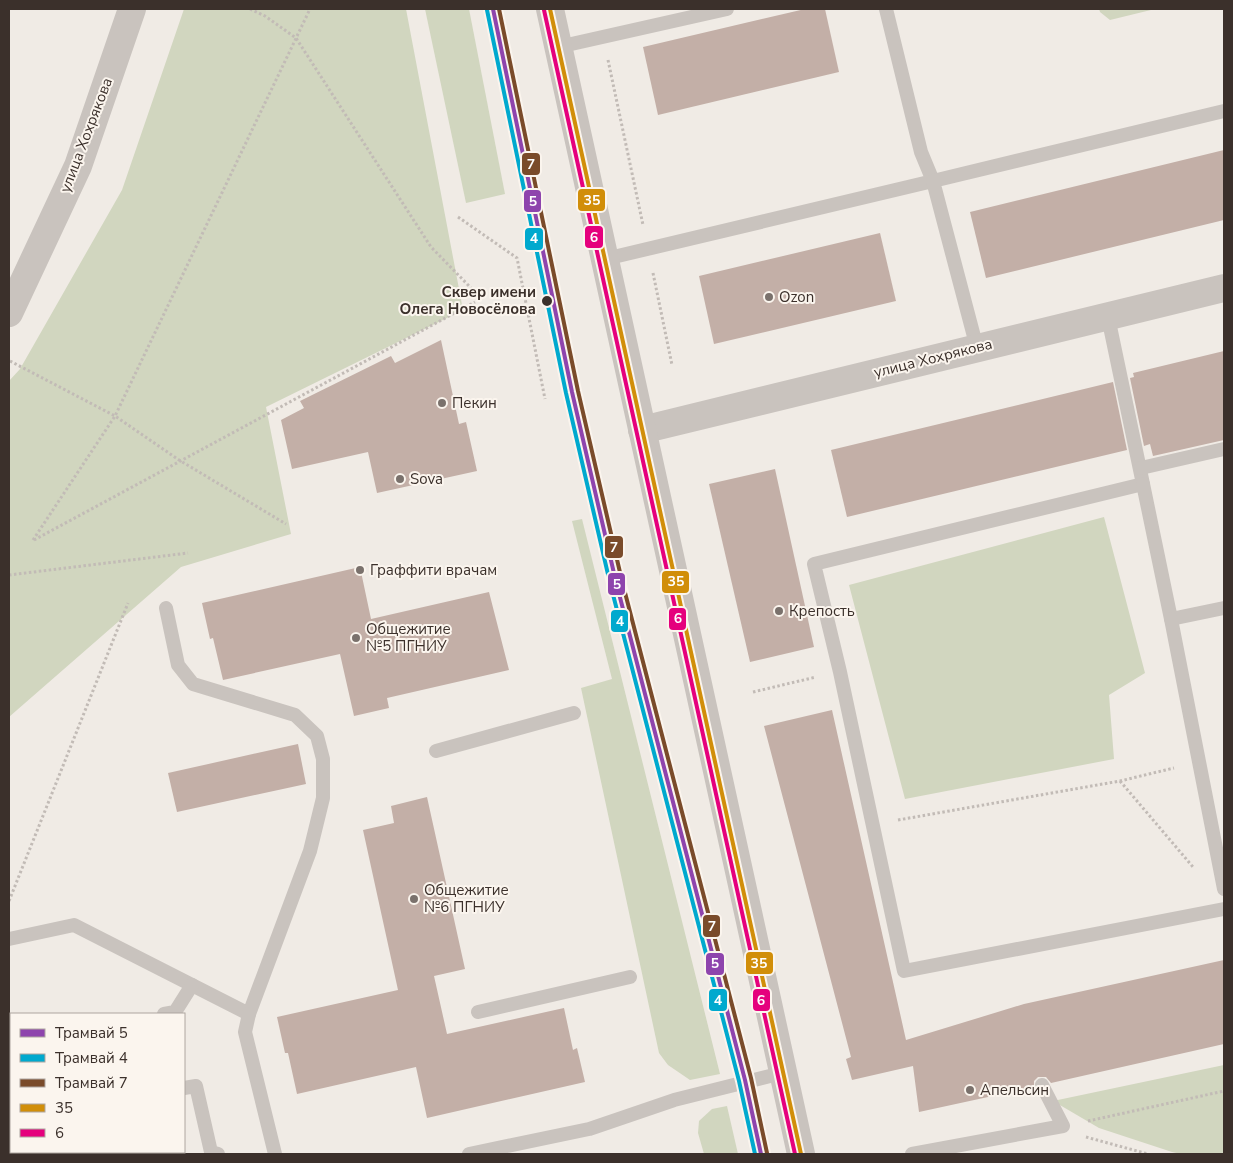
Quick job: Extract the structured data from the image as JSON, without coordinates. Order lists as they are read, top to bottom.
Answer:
{
  "streets": {
    "street": ["улица Хохрякова"]
  },
  "places": [
    "Ozon",
    "Сквер имени Олега Новосёлова",
    "Пекин",
    "Sova",
    "Граффити врачам",
    "Крепость",
    "Общежитие №5 ПГНИУ",
    "Общежитие №6 ПГНИУ",
    "Апельсин"
  ],
  "lines": [
    "tram line 5",
    "tram line 7",
    "transit line 35",
    "tram line 4",
    "transit line 6"
  ],
  "legend": [
    "Трамвай 5",
    "Трамвай 4",
    "Трамвай 7",
    "35",
    "6"
  ]
}
